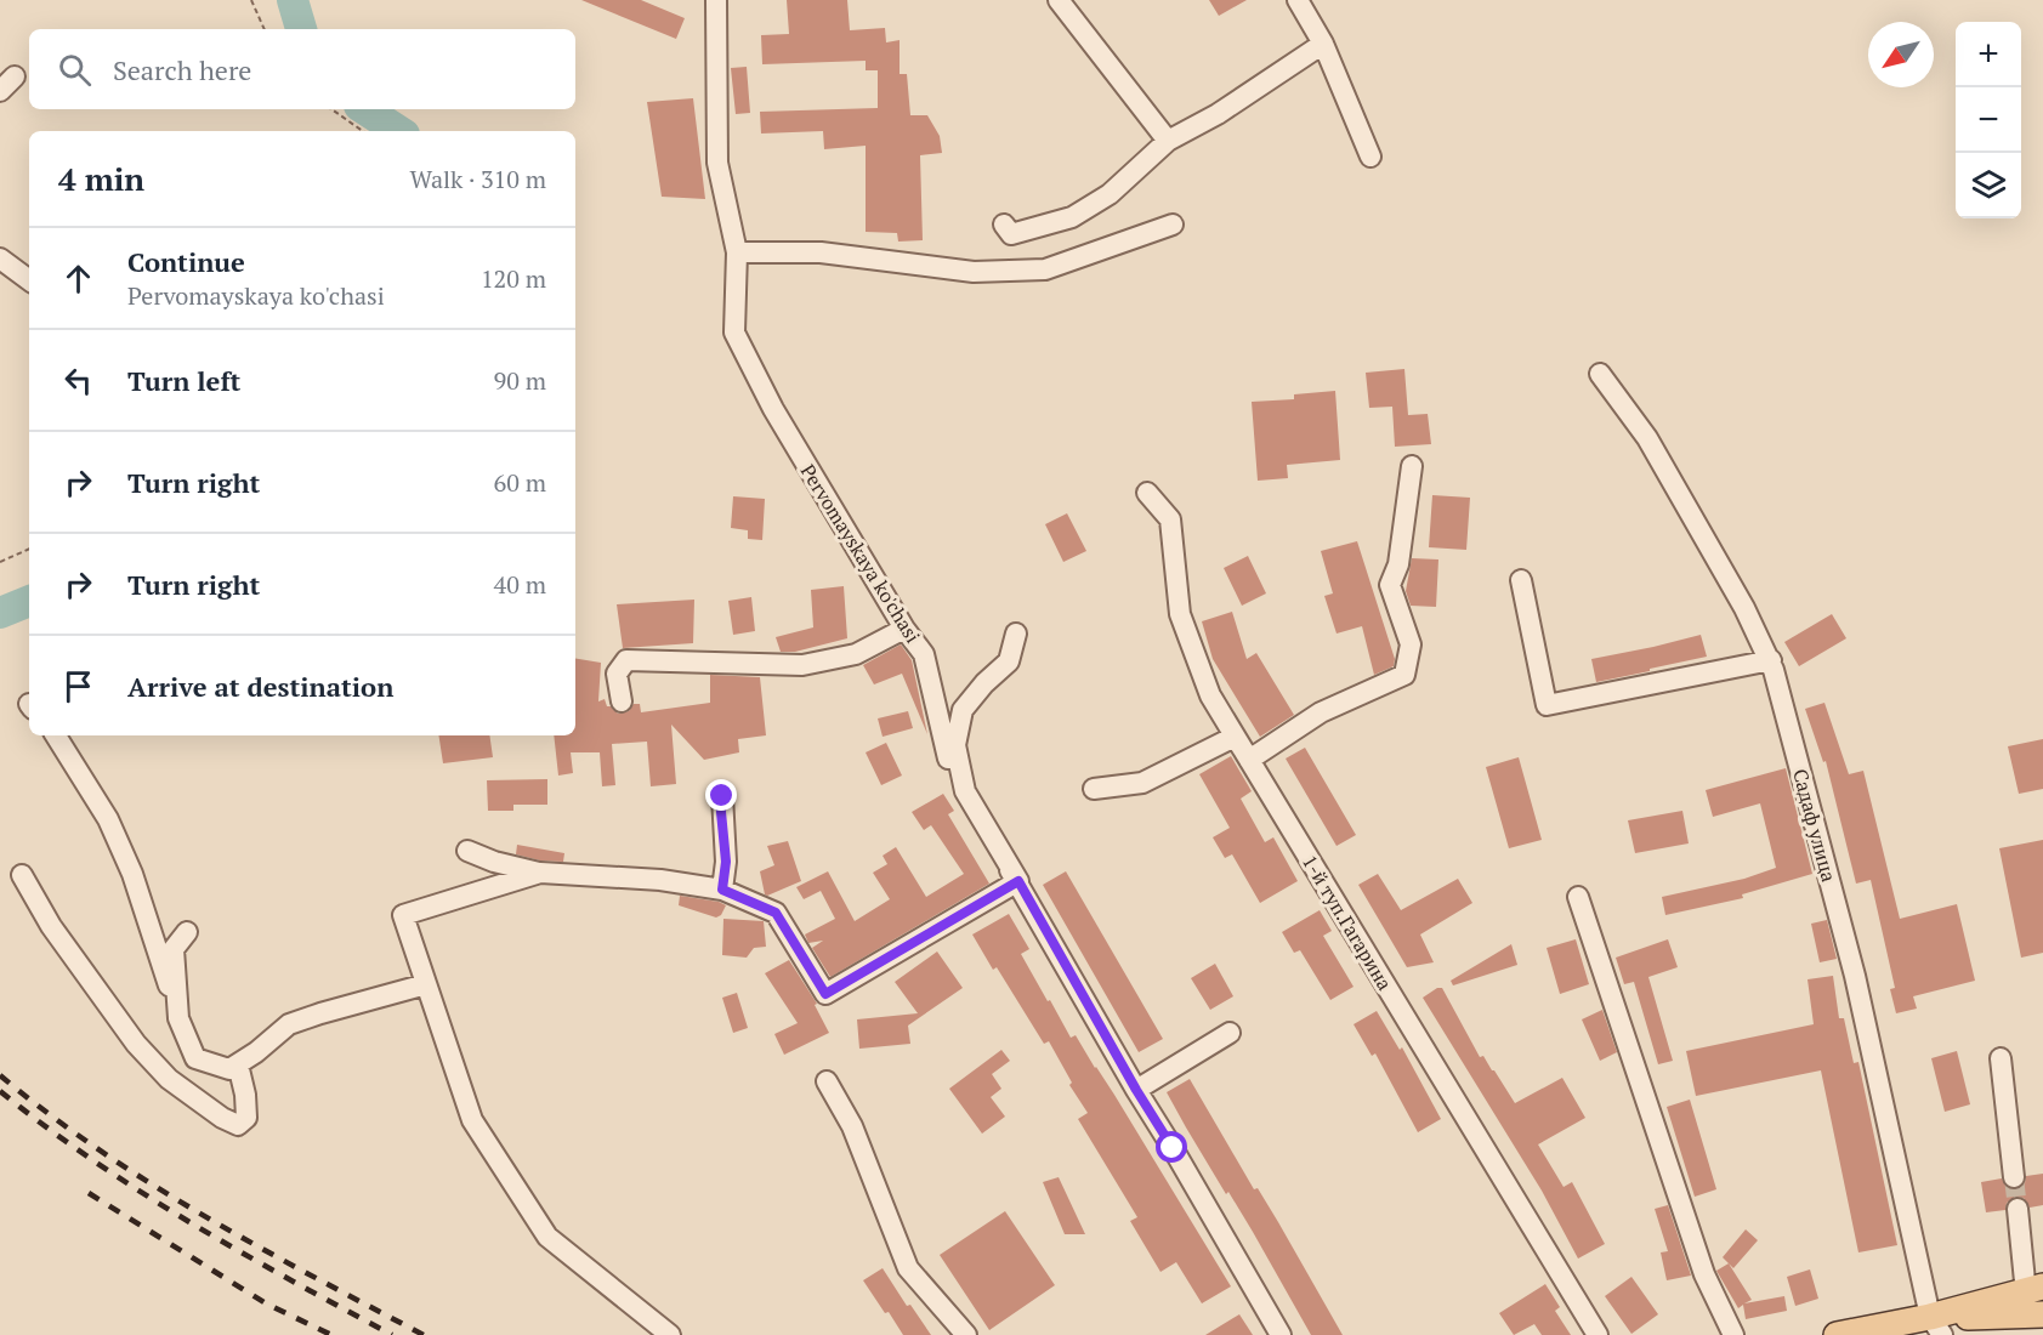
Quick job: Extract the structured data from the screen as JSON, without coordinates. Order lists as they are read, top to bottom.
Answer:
{
  "streets": {
    "street": ["Pervomayskaya ko'chasi", "Садаф улица", "1-й туп.Гагарина"]
  },
  "north": "bottom left",
  "page": {
    "map_buttons": ["+", "−"],
    "search": "Search here",
    "heading": ["4 min", "Walk · 310 m"],
    "list": [
      ["Continue", "Pervomayskaya ko'chasi", "120 m"],
      ["Turn left", "90 m"],
      ["Turn right", "60 m"],
      ["Turn right", "40 m"],
      "Arrive at destination"
    ]
  }
}
